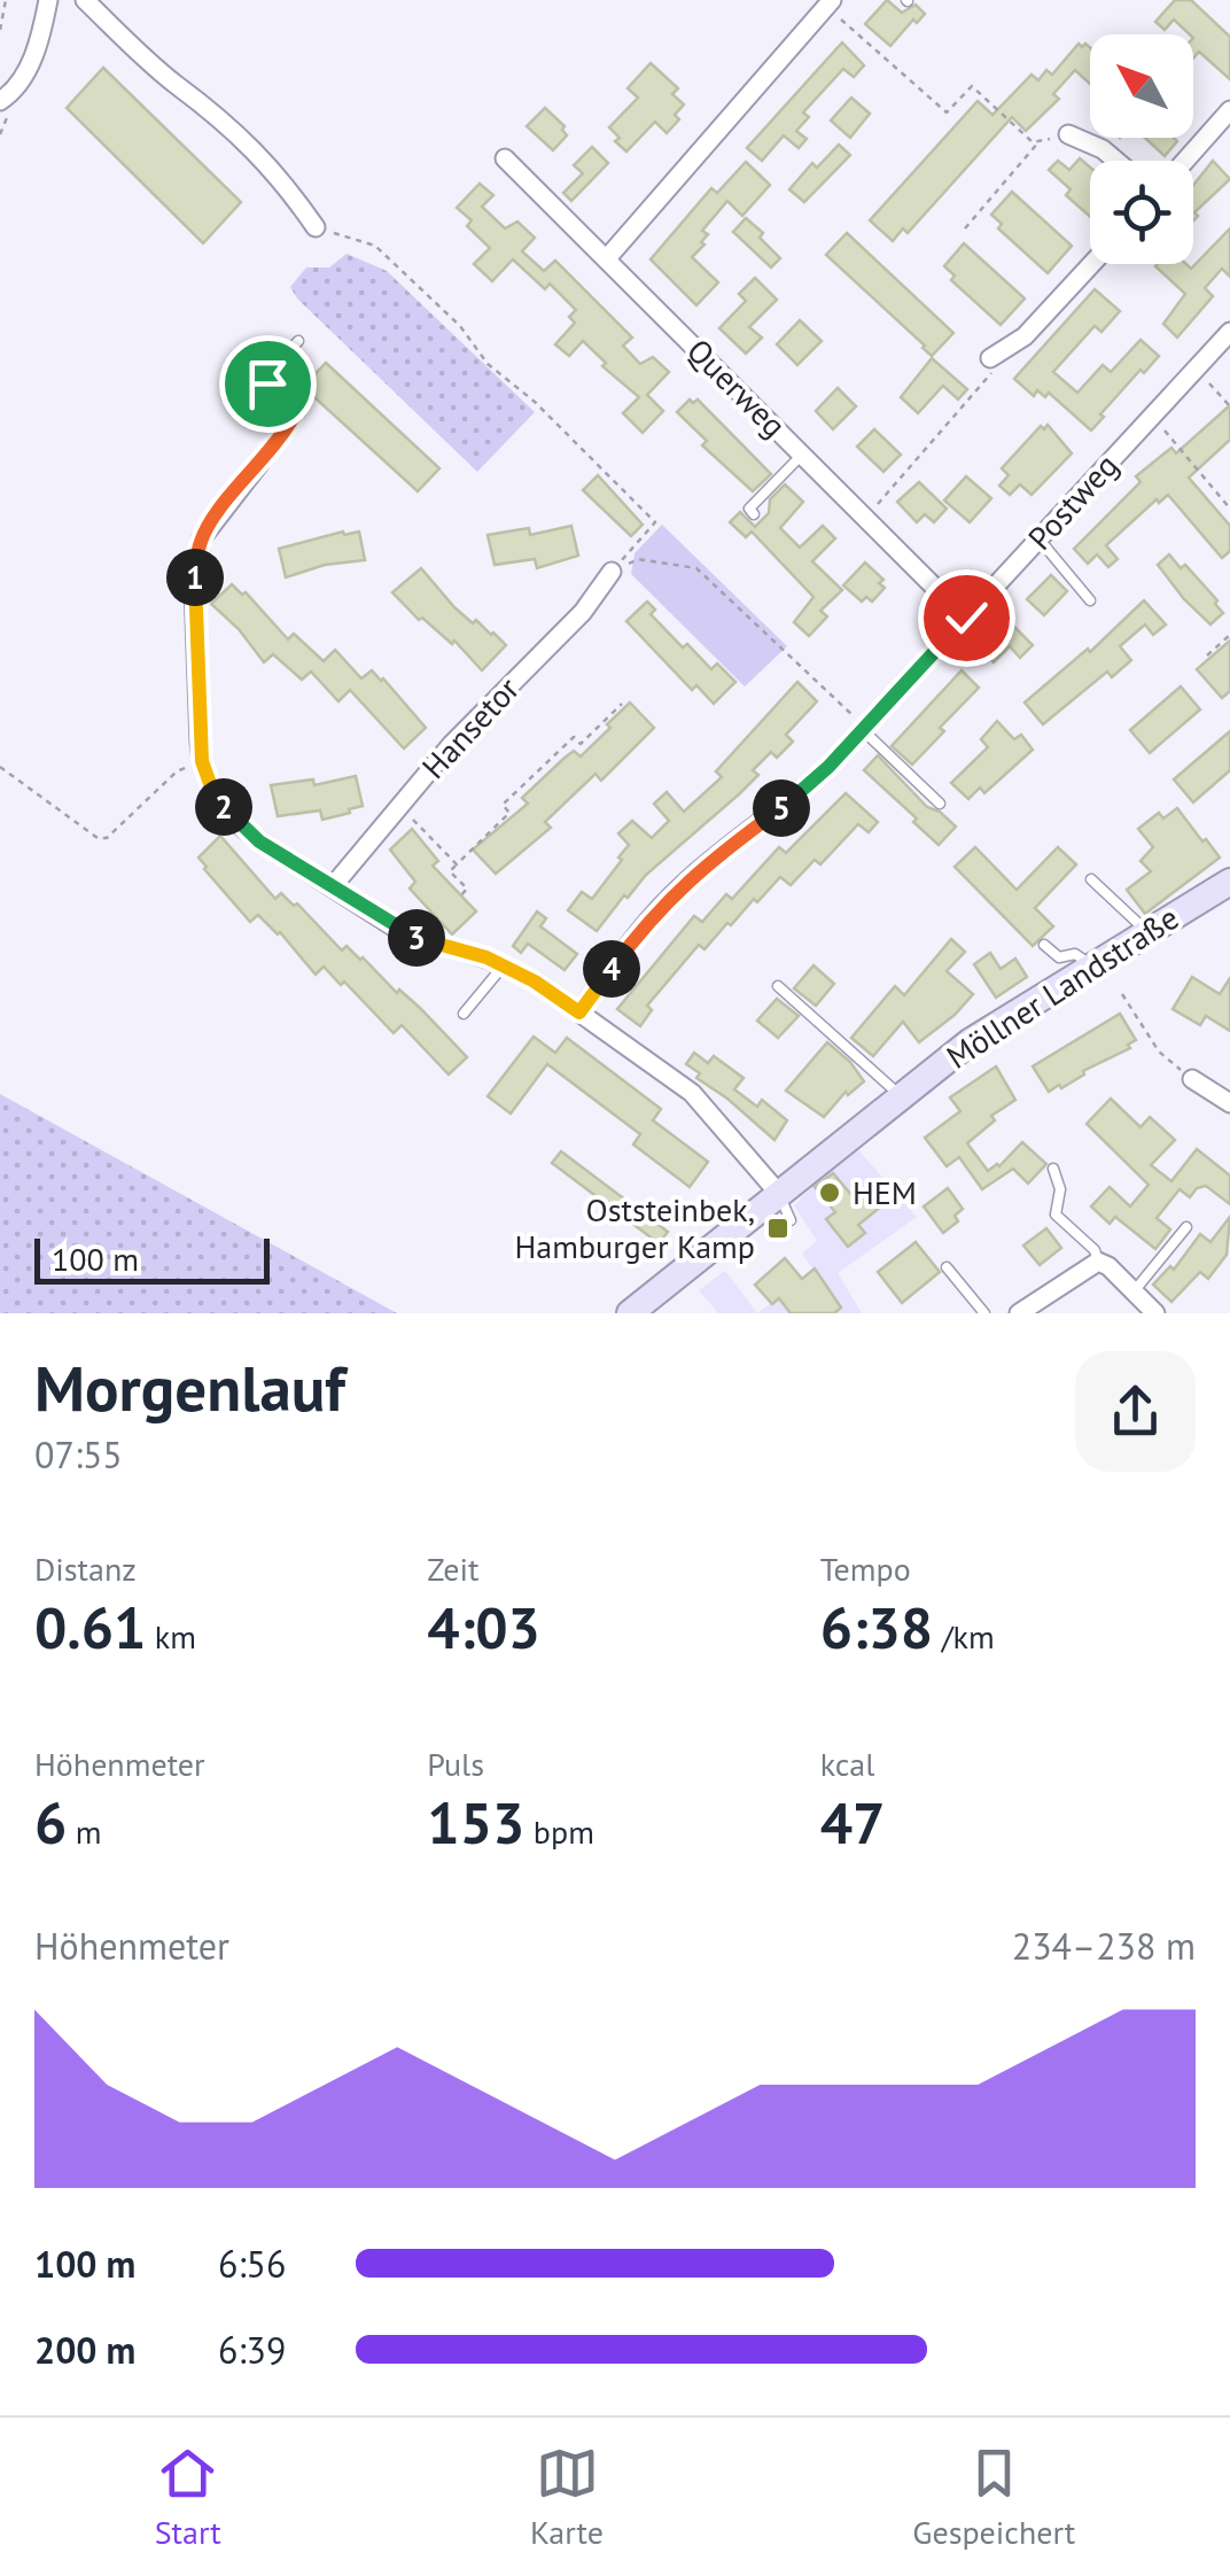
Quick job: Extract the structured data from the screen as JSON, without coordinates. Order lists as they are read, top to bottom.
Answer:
{
  "streets": {
    "main road": ["Möllner Landstraße"],
    "street": ["Querweg", "Postweg", "Hansetor"]
  },
  "crossings": [
    ["Querweg", "Postweg"]
  ],
  "places": {
    "other": ["HEM"],
    "transit": ["Oststeinbek, Hamburger Kamp"]
  },
  "scale_bar": "100 m",
  "north": "top left",
  "page": {
    "pins": [
      "1",
      "2",
      "5",
      "3",
      "4"
    ],
    "scale": "100 m",
    "heading": ["Morgenlauf", "07:55"],
    "stats": [
      ["Distanz", "0.61 km"],
      ["Zeit", "4:03"],
      ["Tempo", "6:38 /km"],
      ["Höhenmeter", "6 m"],
      ["Puls", "153 bpm"],
      ["kcal", "47"]
    ],
    "chart": ["Höhenmeter", "234–238 m"],
    "list": [
      {
        "name": "100 m",
        "note": "6:56"
      },
      {
        "name": "200 m",
        "note": "6:39"
      }
    ],
    "tabs": ["Start", "Karte", "Gespeichert"]
  }
}
